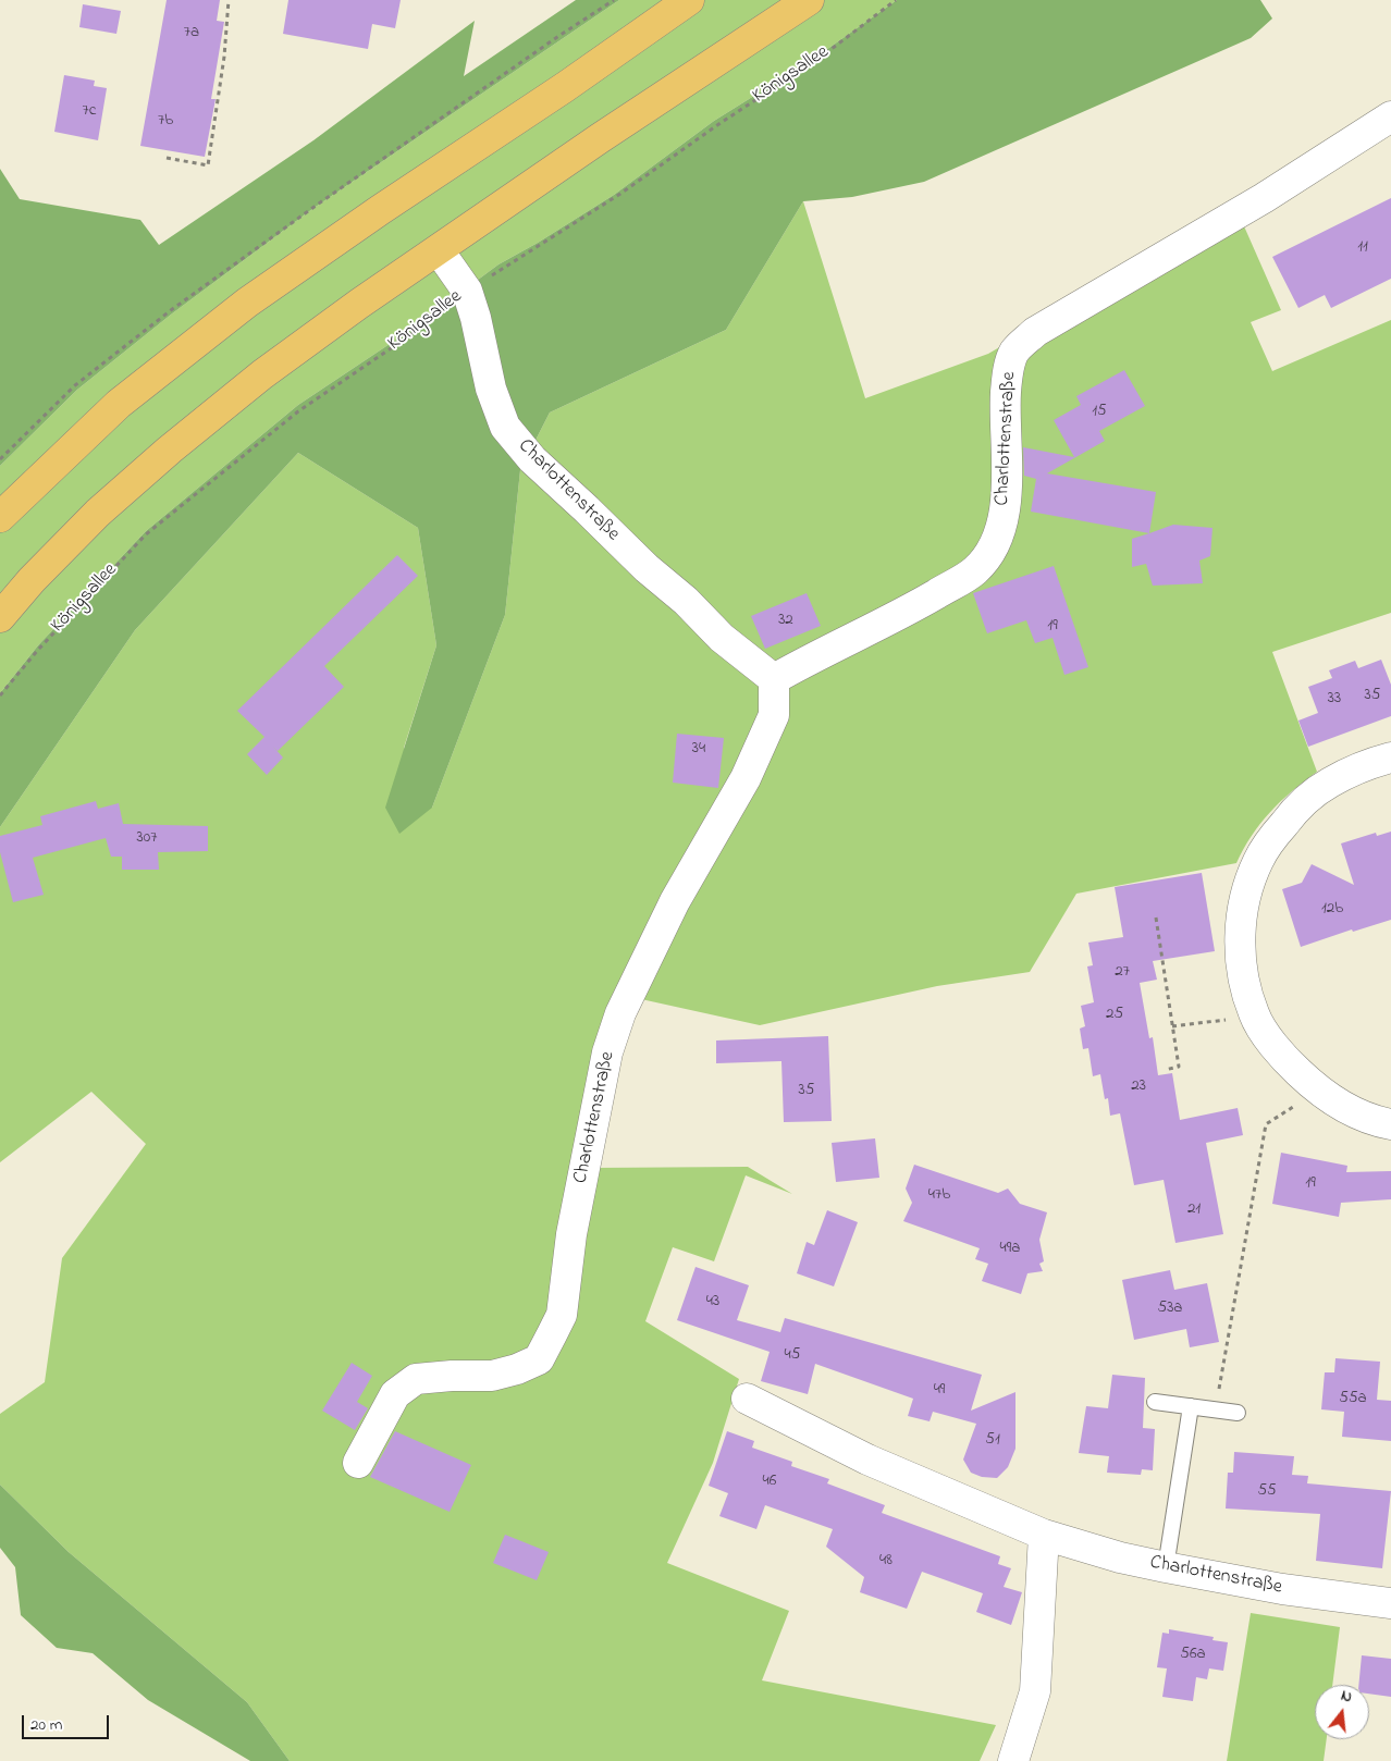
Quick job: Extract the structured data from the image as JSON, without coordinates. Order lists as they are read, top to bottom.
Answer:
{
  "streets": {
    "street": ["Charlottenstraße"],
    "path": ["Königsallee"]
  },
  "crossings": [
    ["Königsallee", "Charlottenstraße"]
  ],
  "house_numbers": [
    "7a",
    "7c",
    "7b",
    "11",
    "15",
    "32",
    "19",
    "35",
    "33",
    "34",
    "307",
    "12b",
    "27",
    "25",
    "23",
    "35",
    "19",
    "47b",
    "21",
    "49a",
    "43",
    "53a",
    "45",
    "49",
    "55a",
    "51",
    "46",
    "55",
    "48",
    "56a"
  ],
  "scale_bar": "20 m",
  "north": "top"
}
